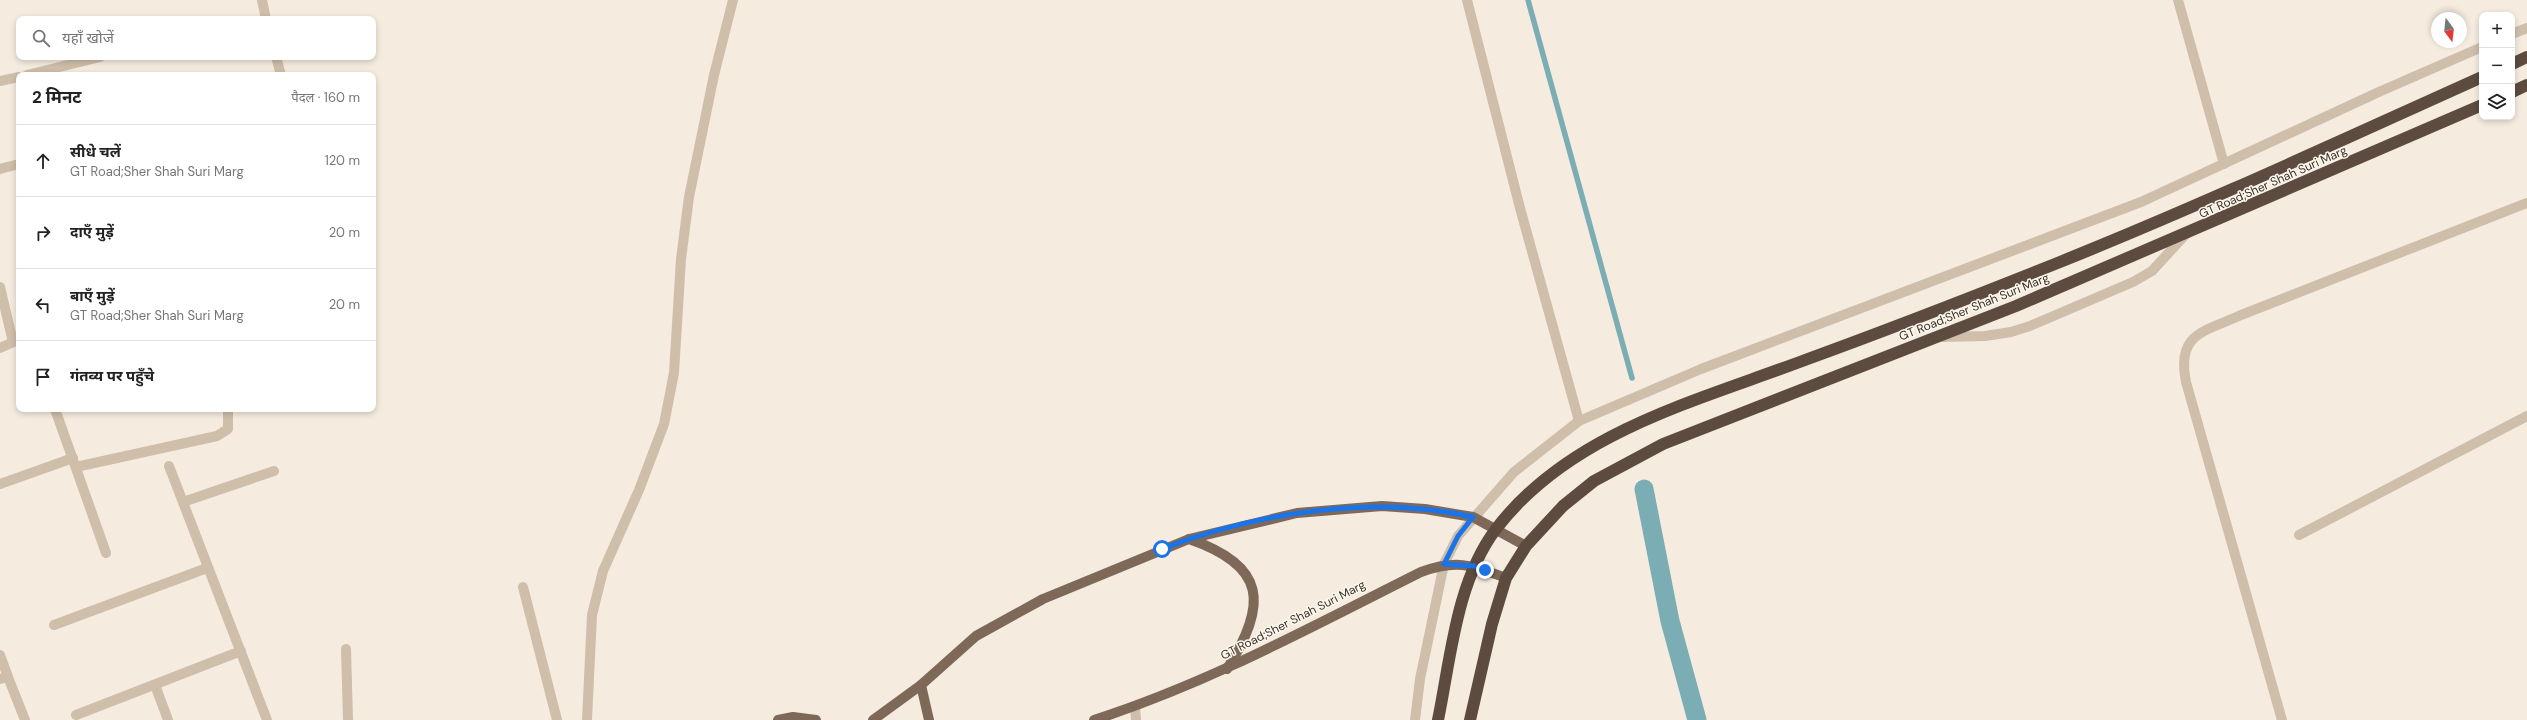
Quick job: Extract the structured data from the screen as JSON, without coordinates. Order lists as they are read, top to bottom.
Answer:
{
  "streets": {
    "highway": ["GT Road;Sher Shah Suri Marg"]
  },
  "north": "bottom",
  "page": {
    "map_buttons": ["+", "−"],
    "search": "यहाँ खोजें",
    "heading": ["2 मिनट", "पैदल · 160 m"],
    "list": [
      ["सीधे चलें", "GT Road;Sher Shah Suri Marg", "120 m"],
      ["दाएँ मुड़ें", "20 m"],
      ["बाएँ मुड़ें", "GT Road;Sher Shah Suri Marg", "20 m"],
      "गंतव्य पर पहुँचे"
    ]
  }
}
